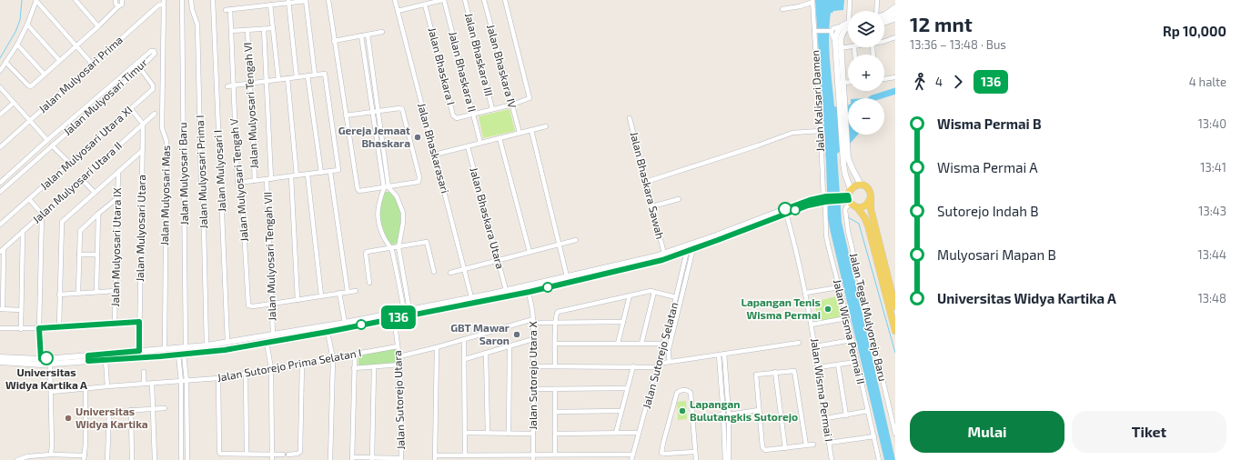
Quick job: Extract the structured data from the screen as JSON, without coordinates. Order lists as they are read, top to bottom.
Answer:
{
  "streets": {
    "street": [
      "Jalan Bhaskara III",
      "Jalan Bhaskara I",
      "Jalan Bhaskara IV",
      "Jalan Bhaskara II",
      "Jalan Mulyosari Prima",
      "Jalan Mulyosari Timur",
      "Jalan Kalisari Damen",
      "Jalan Mulyosari Tengah VI",
      "Jalan Mulyosari Utara XI",
      "Jalan Bhaskarasari",
      "Jalan Mulyosari I",
      "Jalan Mulyosari Prima I",
      "Jalan Mulyosari Baru",
      "Jalan Mulyosari Tengah V",
      "Jalan Mulyosari Utara II",
      "Jalan Bhaskara Sawah",
      "Jalan Mulyosari Mas",
      "Jalan Bhaskara Utara",
      "Jalan Mulyosari Utara",
      "Jalan Mulyosari Utara IX",
      "Jalan Mulyosari Tengah VII",
      "Jalan Tegal Mulyorejo Baru",
      "Jalan Wisma Permai II",
      "Jalan Sutorejo Selatan",
      "Jalan Sutorejo Prima Selatan I",
      "Jalan Sutorejo Utara X",
      "Jalan Wisma Permai I",
      "Jalan Sutorejo Utara"
    ]
  },
  "crossings": [
    ["Jalan Bhaskara III", "Jalan Bhaskara I"],
    ["Jalan Bhaskara I", "Jalan Bhaskara IV"],
    ["Jalan Bhaskara I", "Jalan Bhaskara II"],
    ["Jalan Mulyosari Prima", "Jalan Mulyosari Mas"],
    ["Jalan Mulyosari Timur", "Jalan Mulyosari Utara XI"],
    ["Jalan Kalisari Damen", "Jalan Wisma Permai II"],
    ["Jalan Mulyosari Tengah V", "Jalan Mulyosari Tengah VII"],
    ["Jalan Mulyosari Utara II", "Jalan Mulyosari Utara"],
    ["Jalan Sutorejo Prima Selatan I", "Jalan Sutorejo Utara"]
  ],
  "places": [
    "Gereja Jemaat Bhaskara",
    "Lapangan Tenis Wisma Permai",
    "GBT Mawar Saron",
    "Universitas Widya Kartika A",
    "Lapangan Bulutangkis Sutorejo",
    "Universitas Widya Kartika"
  ],
  "lines": ["bus line 136"],
  "page": {
    "on_map": "136",
    "heading": ["12 mnt", "13:36 – 13:48 · Bus", "Rp 10,000"],
    "map_buttons": ["+", "−"],
    "legs": ["4", "136", "4 halte"],
    "list": [
      {
        "name": "Wisma Permai B",
        "value": "13:40"
      },
      {
        "name": "Wisma Permai A",
        "value": "13:41"
      },
      {
        "name": "Sutorejo Indah B",
        "value": "13:43"
      },
      {
        "name": "Mulyosari Mapan B",
        "value": "13:44"
      },
      {
        "name": "Universitas Widya Kartika A",
        "value": "13:48"
      }
    ],
    "buttons": ["Mulai", "Tiket"]
  }
}
